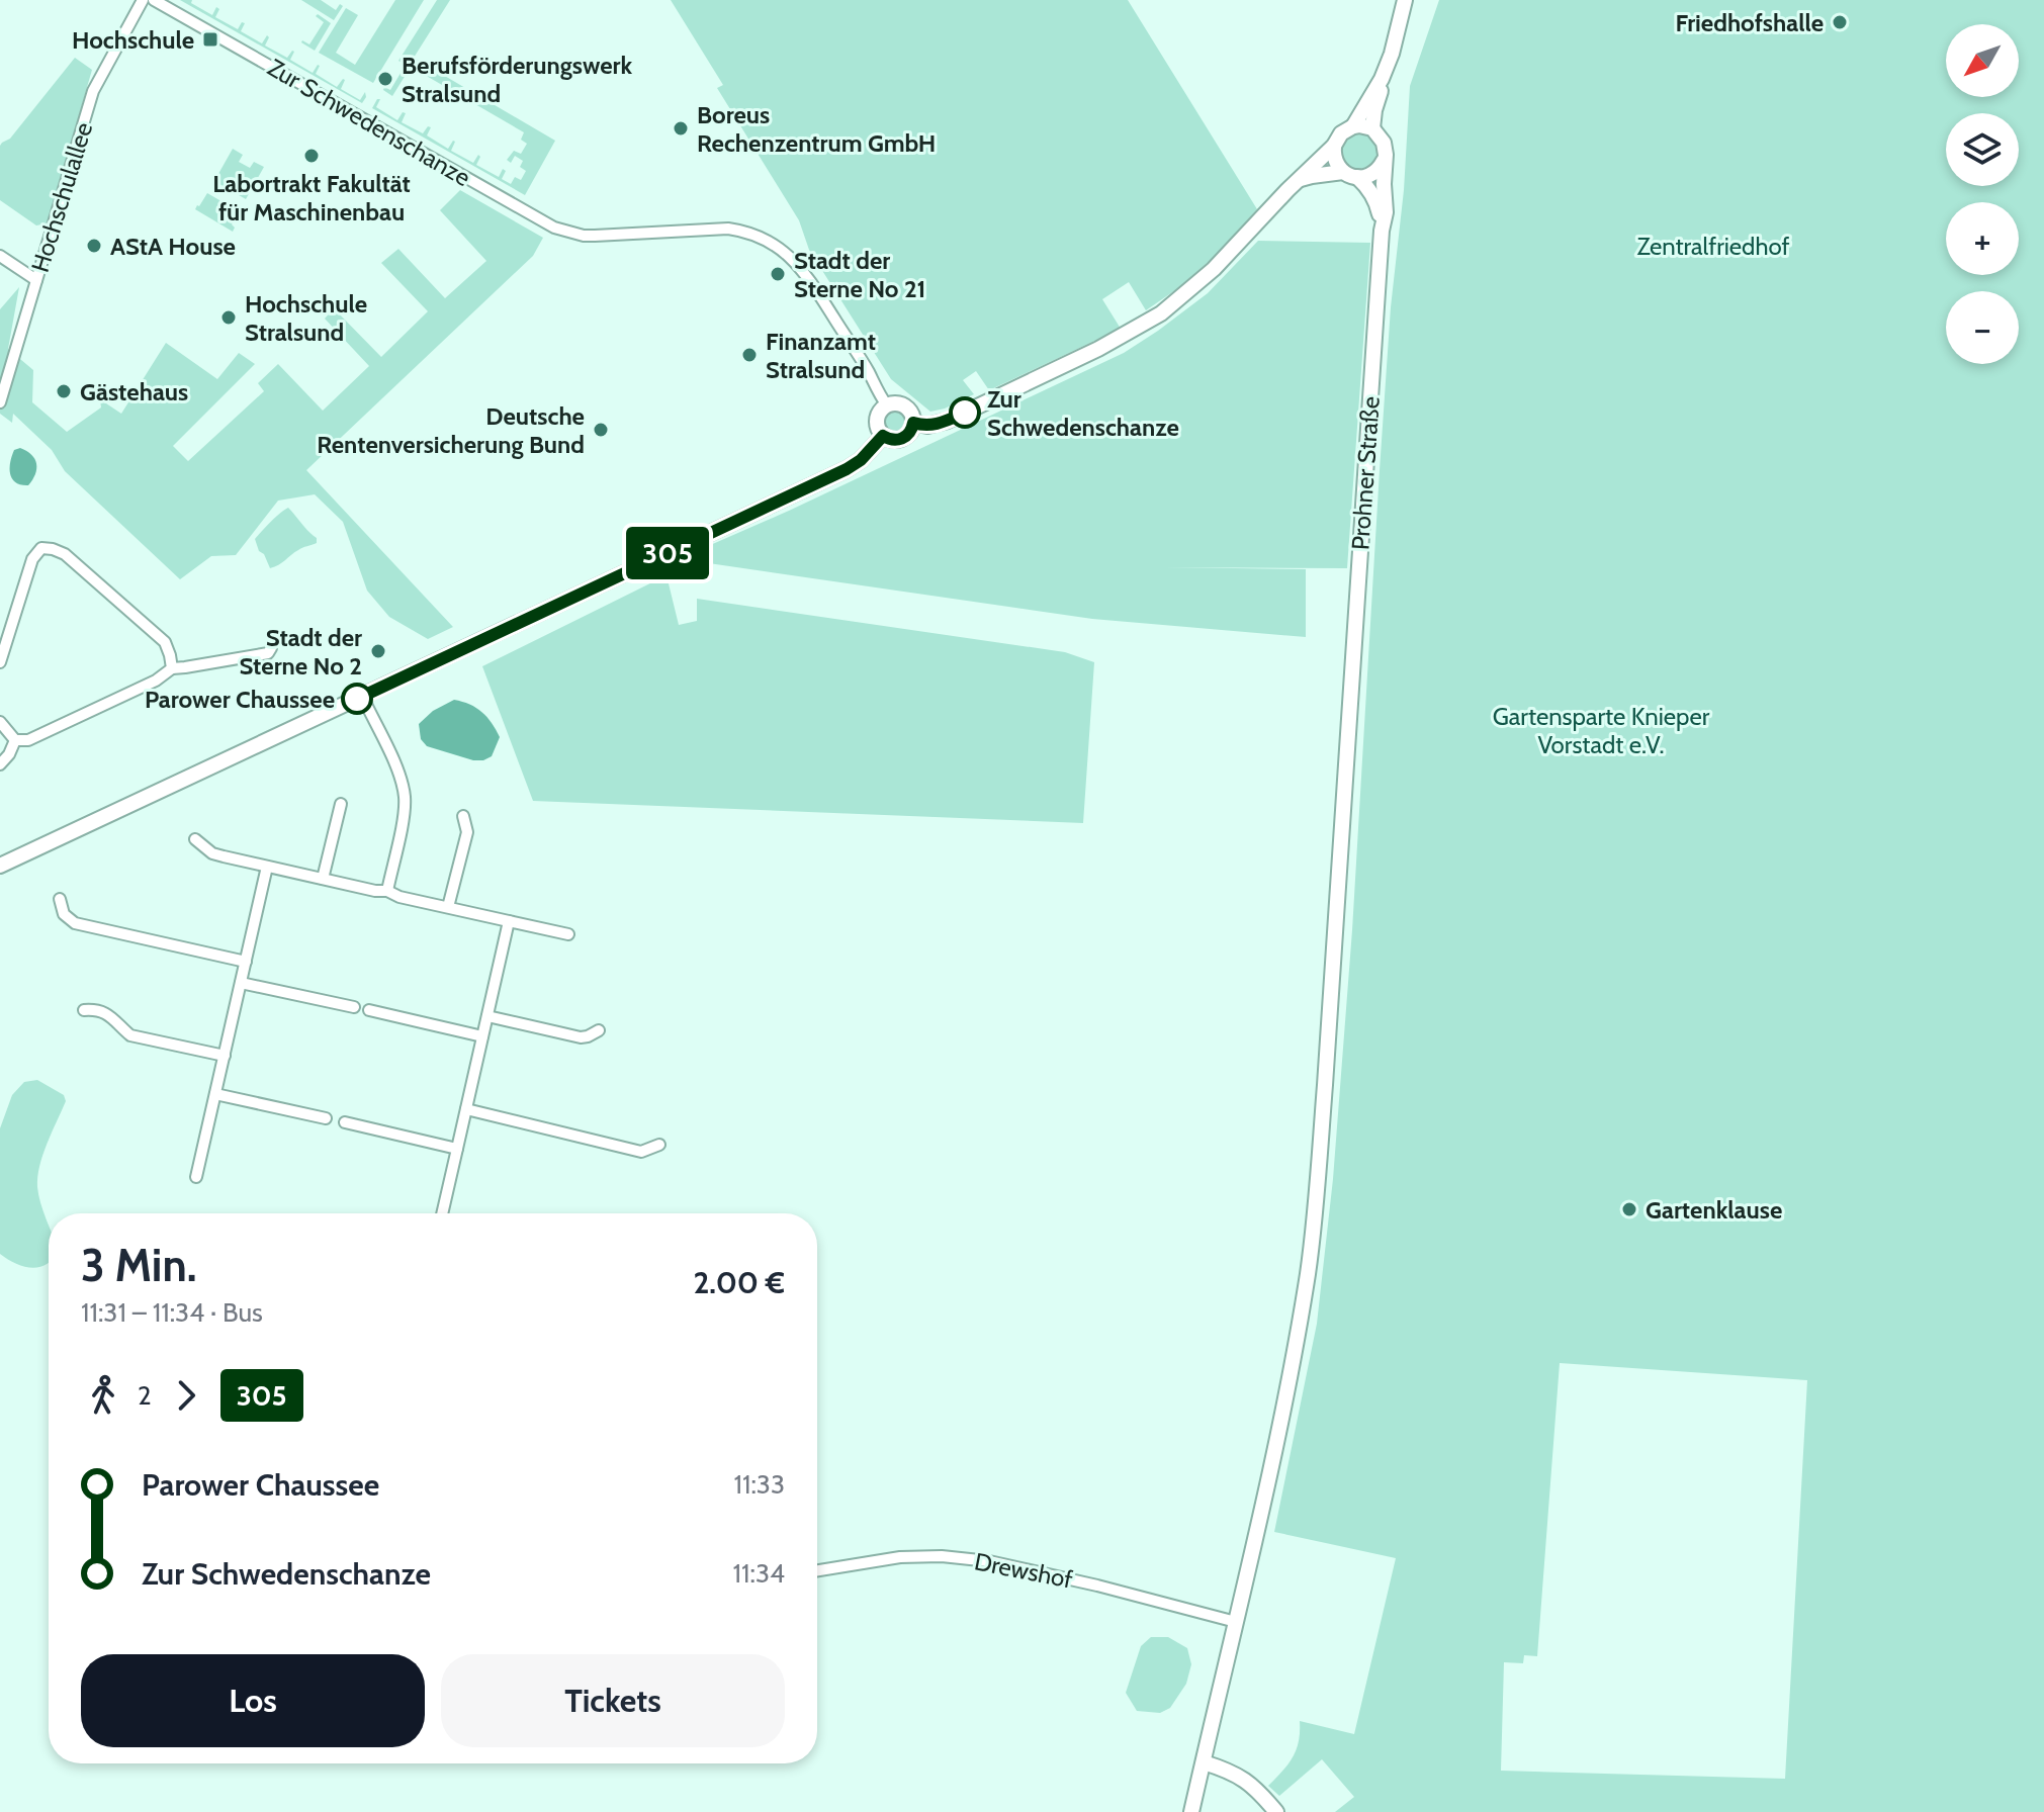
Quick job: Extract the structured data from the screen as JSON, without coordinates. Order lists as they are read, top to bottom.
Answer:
{
  "streets": {
    "main road": ["Prohner Straße"],
    "street": ["Zur Schwedenschanze", "Hochschulallee", "Drewshof"]
  },
  "crossings": [
    ["Prohner Straße", "Drewshof"]
  ],
  "parks": ["Zentralfriedhof", "Gartensparte Knieper Vorstadt e.V."],
  "places": {
    "other": [
      "Friedhofshalle",
      "Berufsförderungswerk Stralsund",
      "Boreus Rechenzentrum GmbH",
      "Labortrakt Fakultät für Maschinenbau",
      "AStA House",
      "Stadt der Sterne No 21",
      "Hochschule Stralsund",
      "Finanzamt Stralsund",
      "Gästehaus",
      "Zur Schwedenschanze",
      "Deutsche Rentenversicherung Bund",
      "Stadt der Sterne No 2",
      "Parower Chaussee",
      "Gartenklause"
    ],
    "transit": ["Hochschule"]
  },
  "lines": ["bus line 305"],
  "north": "bottom left",
  "page": {
    "on_map": "305",
    "map_buttons": ["+", "−"],
    "heading": ["3 Min.", "11:31 – 11:34 · Bus", "2.00 €"],
    "legs": ["2", "305"],
    "list": [
      {
        "name": "Parower Chaussee",
        "value": "11:33"
      },
      {
        "name": "Zur Schwedenschanze",
        "value": "11:34"
      }
    ],
    "buttons": ["Los", "Tickets"]
  }
}
